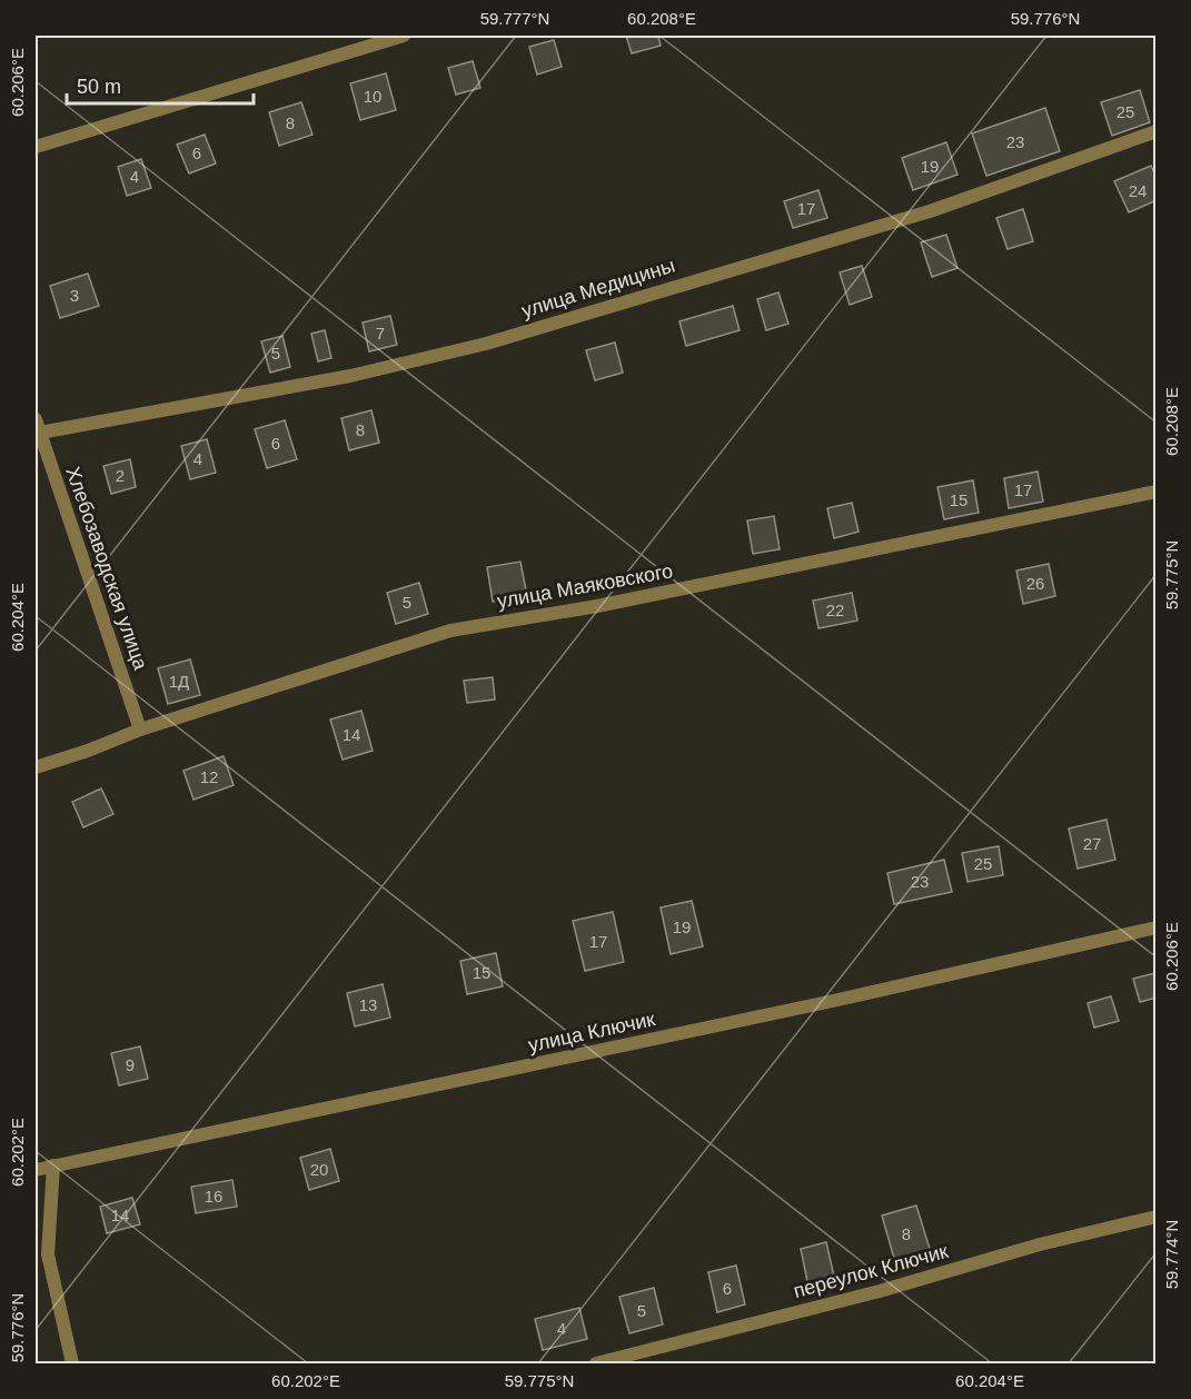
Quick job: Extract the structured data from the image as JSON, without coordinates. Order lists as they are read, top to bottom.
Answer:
{
  "streets": {
    "street": [
      "улица Медицины",
      "Хлебозаводская улица",
      "улица Маяковского",
      "улица Ключик",
      "переулок Ключик"
    ]
  },
  "crossings": [
    ["улица Медицины", "Хлебозаводская улица"],
    ["Хлебозаводская улица", "улица Маяковского"]
  ],
  "house_numbers": [
    "10",
    "25",
    "8",
    "23",
    "6",
    "19",
    "4",
    "24",
    "17",
    "3",
    "7",
    "5",
    "8",
    "6",
    "4",
    "2",
    "17",
    "15",
    "26",
    "5",
    "22",
    "1Д",
    "14",
    "12",
    "27",
    "25",
    "23",
    "19",
    "17",
    "15",
    "13",
    "9",
    "20",
    "16",
    "14",
    "8",
    "6",
    "5",
    "4"
  ],
  "scale_bar": "50 m",
  "coordinates": [
    "59.777°N",
    "60.208°E",
    "59.776°N",
    "60.206°E",
    "59.775°N",
    "60.204°E",
    "60.202°E",
    "59.774°N"
  ]
}
